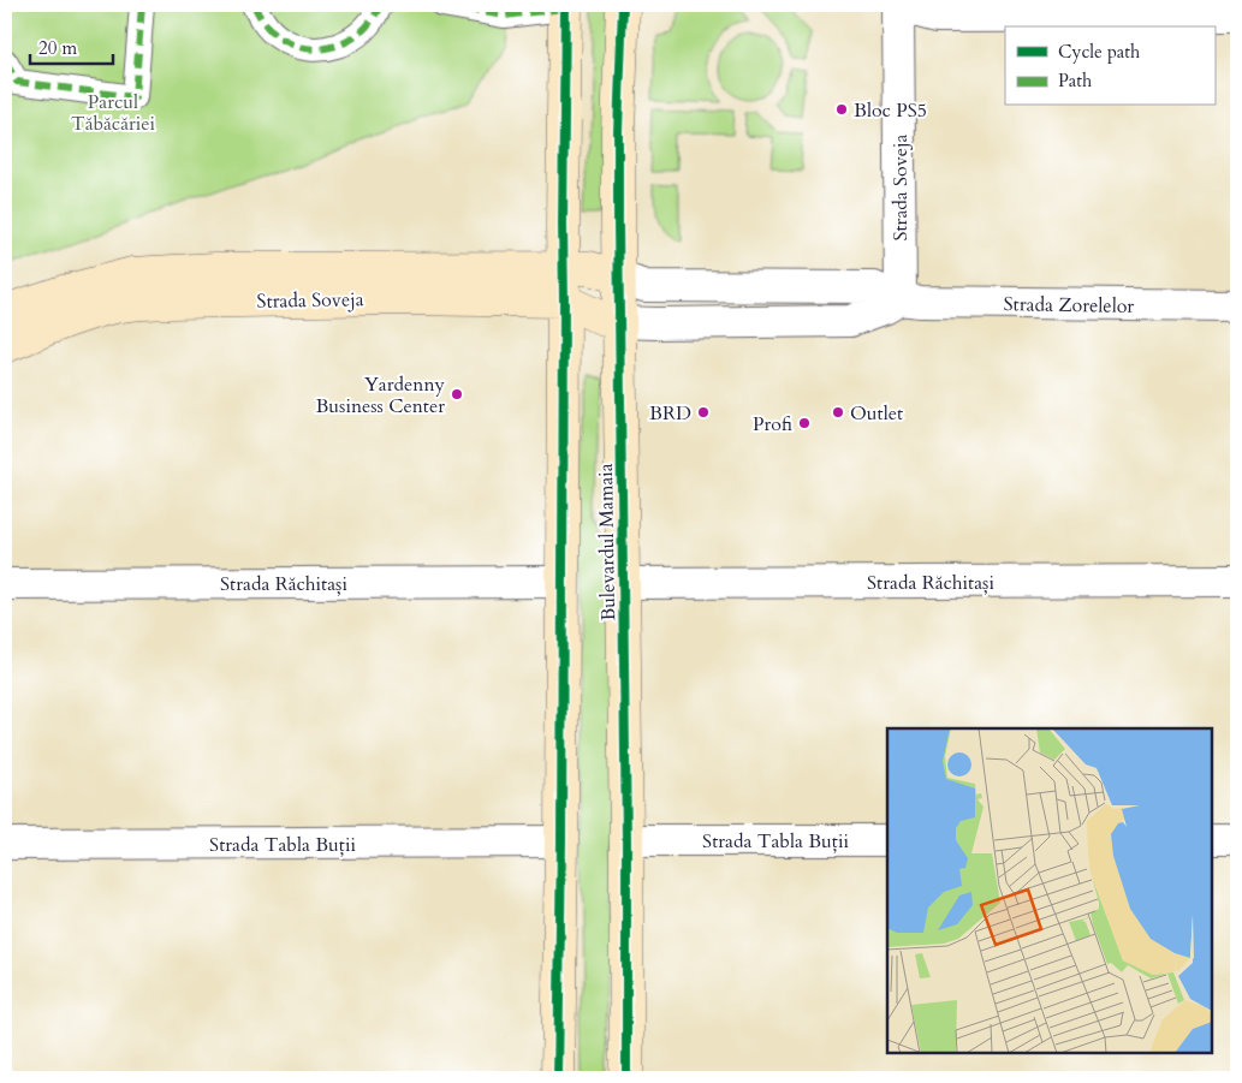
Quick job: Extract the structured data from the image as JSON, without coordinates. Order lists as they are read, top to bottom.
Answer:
{
  "streets": {
    "main road": ["Strada Soveja", "Bulevardul Mamaia"],
    "street": ["Strada Zorelelor", "Strada Răchitași", "Strada Tabla Buții"]
  },
  "crossings": [
    ["Strada Soveja", "Strada Zorelelor"],
    ["Strada Soveja", "Bulevardul Mamaia"],
    ["Strada Zorelelor", "Bulevardul Mamaia"],
    ["Bulevardul Mamaia", "Strada Răchitași"],
    ["Bulevardul Mamaia", "Strada Tabla Buții"]
  ],
  "parks": ["Parcul Tăbăcăriei"],
  "places": [
    "Bloc PS5",
    "Yardenny Business Center",
    "BRD",
    "Outlet",
    "Profi"
  ],
  "legend": ["Cycle path", "Path"],
  "scale_bar": "20 m"
}
